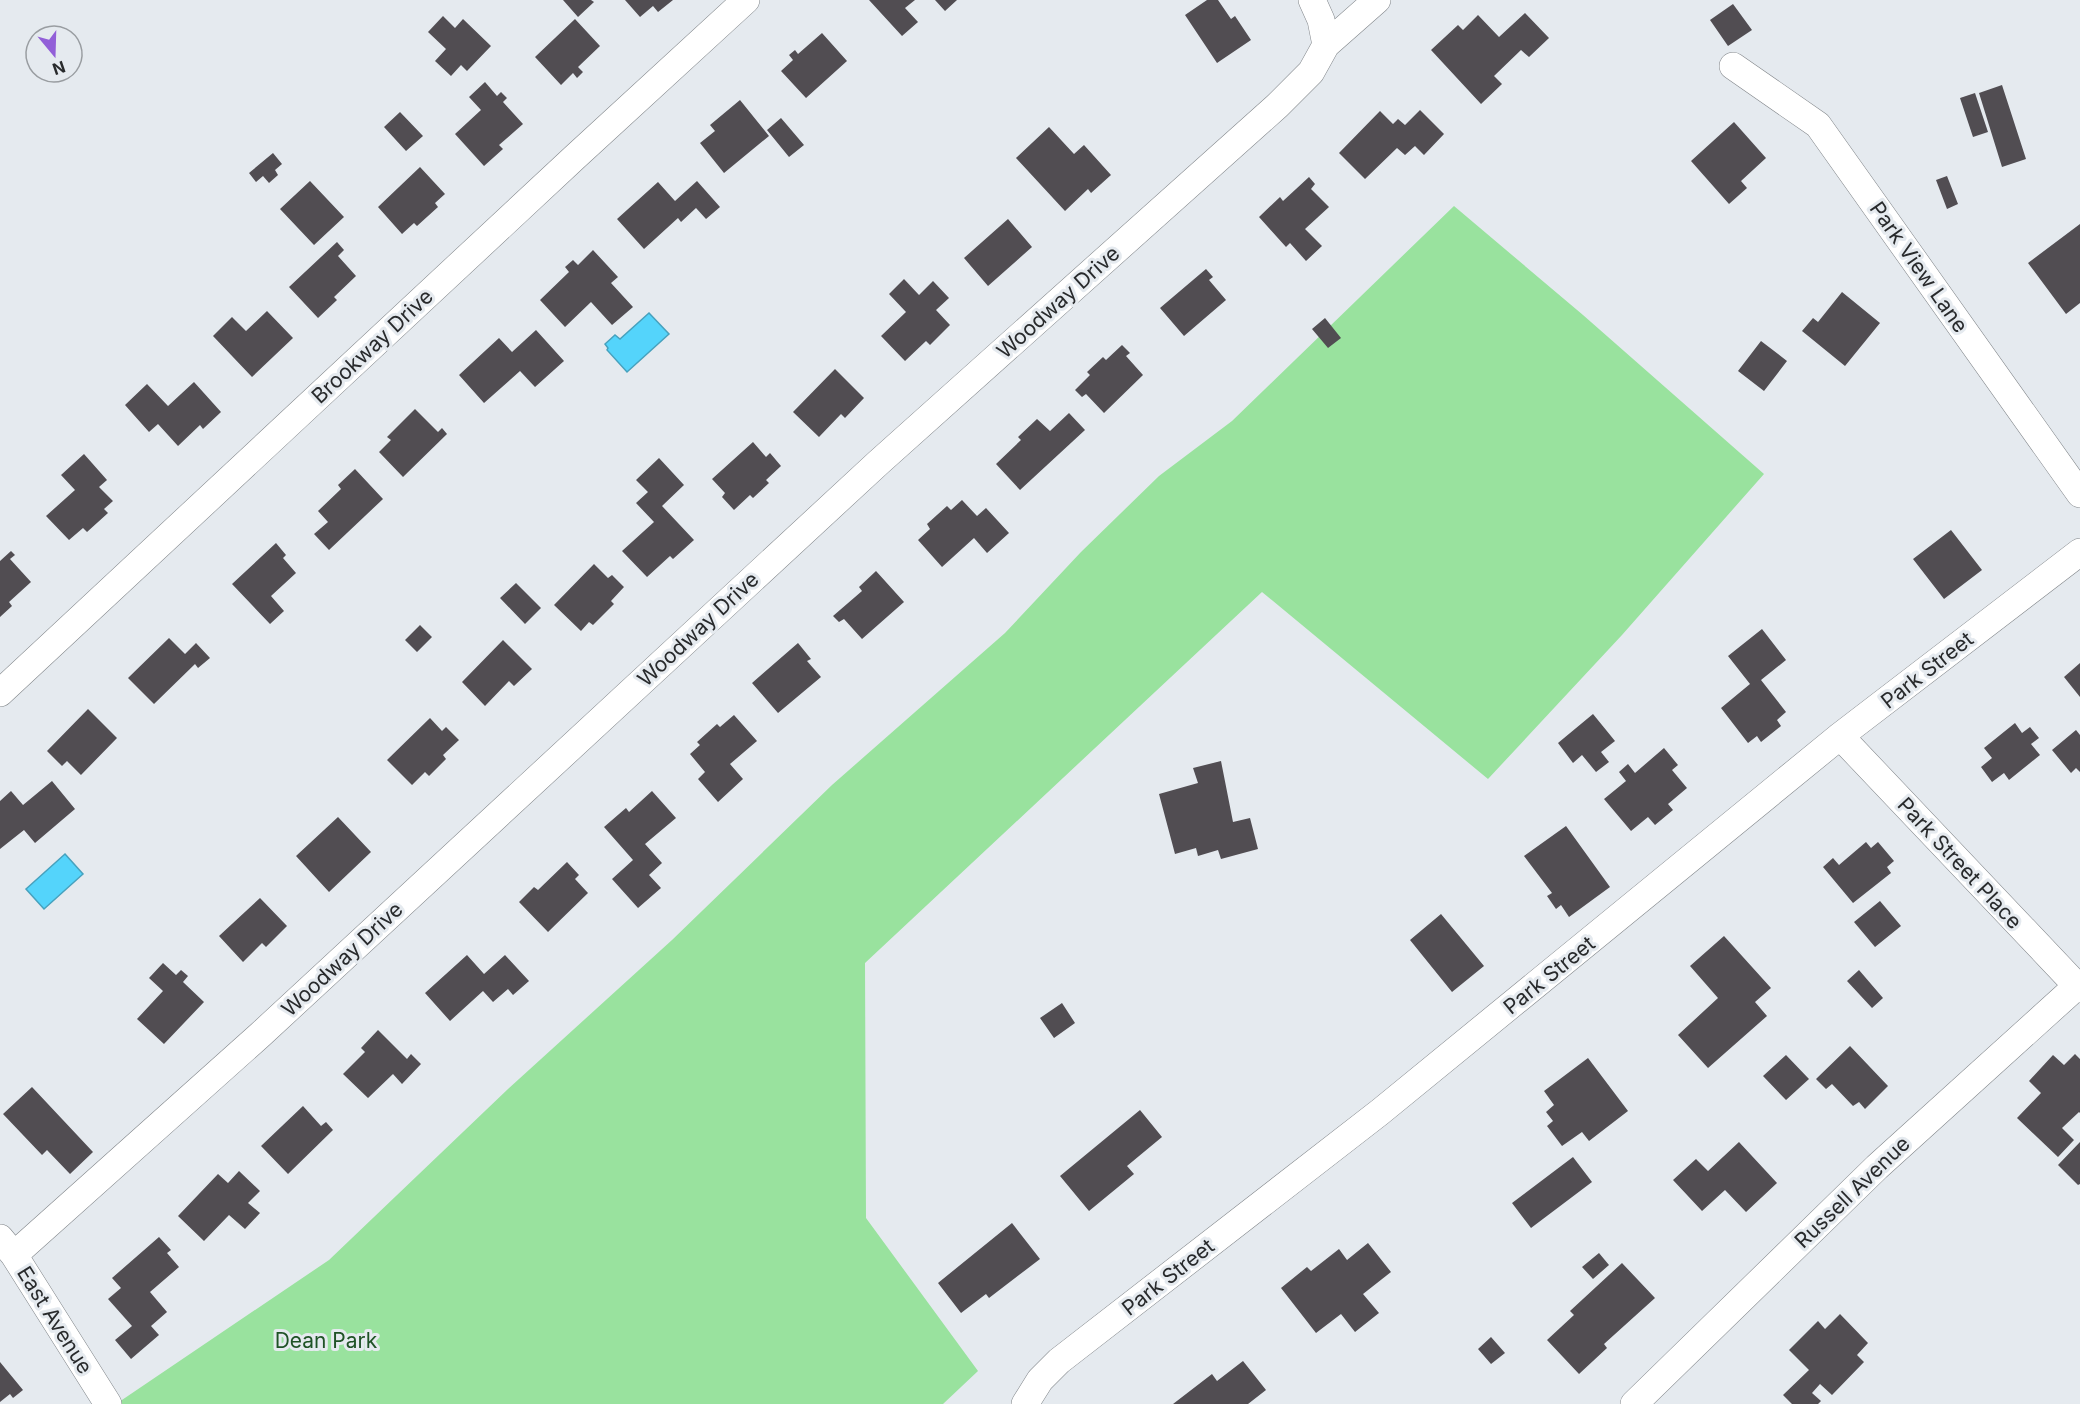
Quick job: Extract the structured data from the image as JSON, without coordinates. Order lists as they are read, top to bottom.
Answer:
{
  "streets": {
    "street": [
      "Park View Lane",
      "Woodway Drive",
      "Brookway Drive",
      "Park Street",
      "Park Street Place",
      "Russell Avenue",
      "East Avenue"
    ]
  },
  "crossings": [
    ["Woodway Drive", "East Avenue"],
    ["Park Street", "Park Street Place"],
    ["Park Street Place", "Russell Avenue"]
  ],
  "parks": ["Dean Park"],
  "north": "bottom"
}
